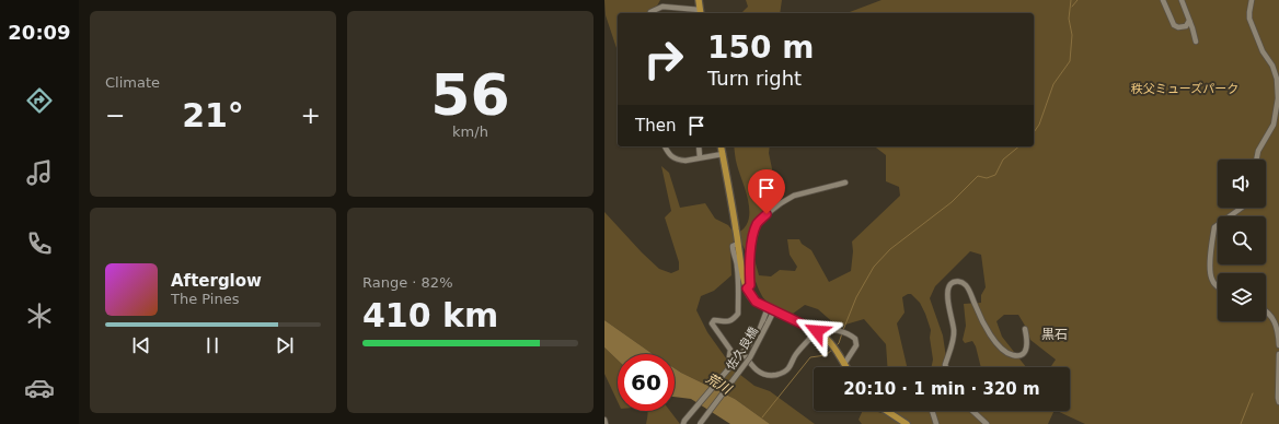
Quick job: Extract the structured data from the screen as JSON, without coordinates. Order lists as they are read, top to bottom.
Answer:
{
  "streets": {
    "street": ["佐久良橋"]
  },
  "districts": ["黒石"],
  "water": ["荒川"],
  "parks": ["秩父ミューズパーク"],
  "page": {
    "tabs": "20:09",
    "tile": [
      "Climate",
      ["56", "km/h"],
      ["Range · 82%", "410 km"]
    ],
    "turn": ["150 m", "Turn right"],
    "heat": ["−", "21°", "+"],
    "then": "Then",
    "song": ["Afterglow", "The Pines"],
    "limit": "60",
    "trip": "20:10 · 1 min · 320 m"
  }
}
